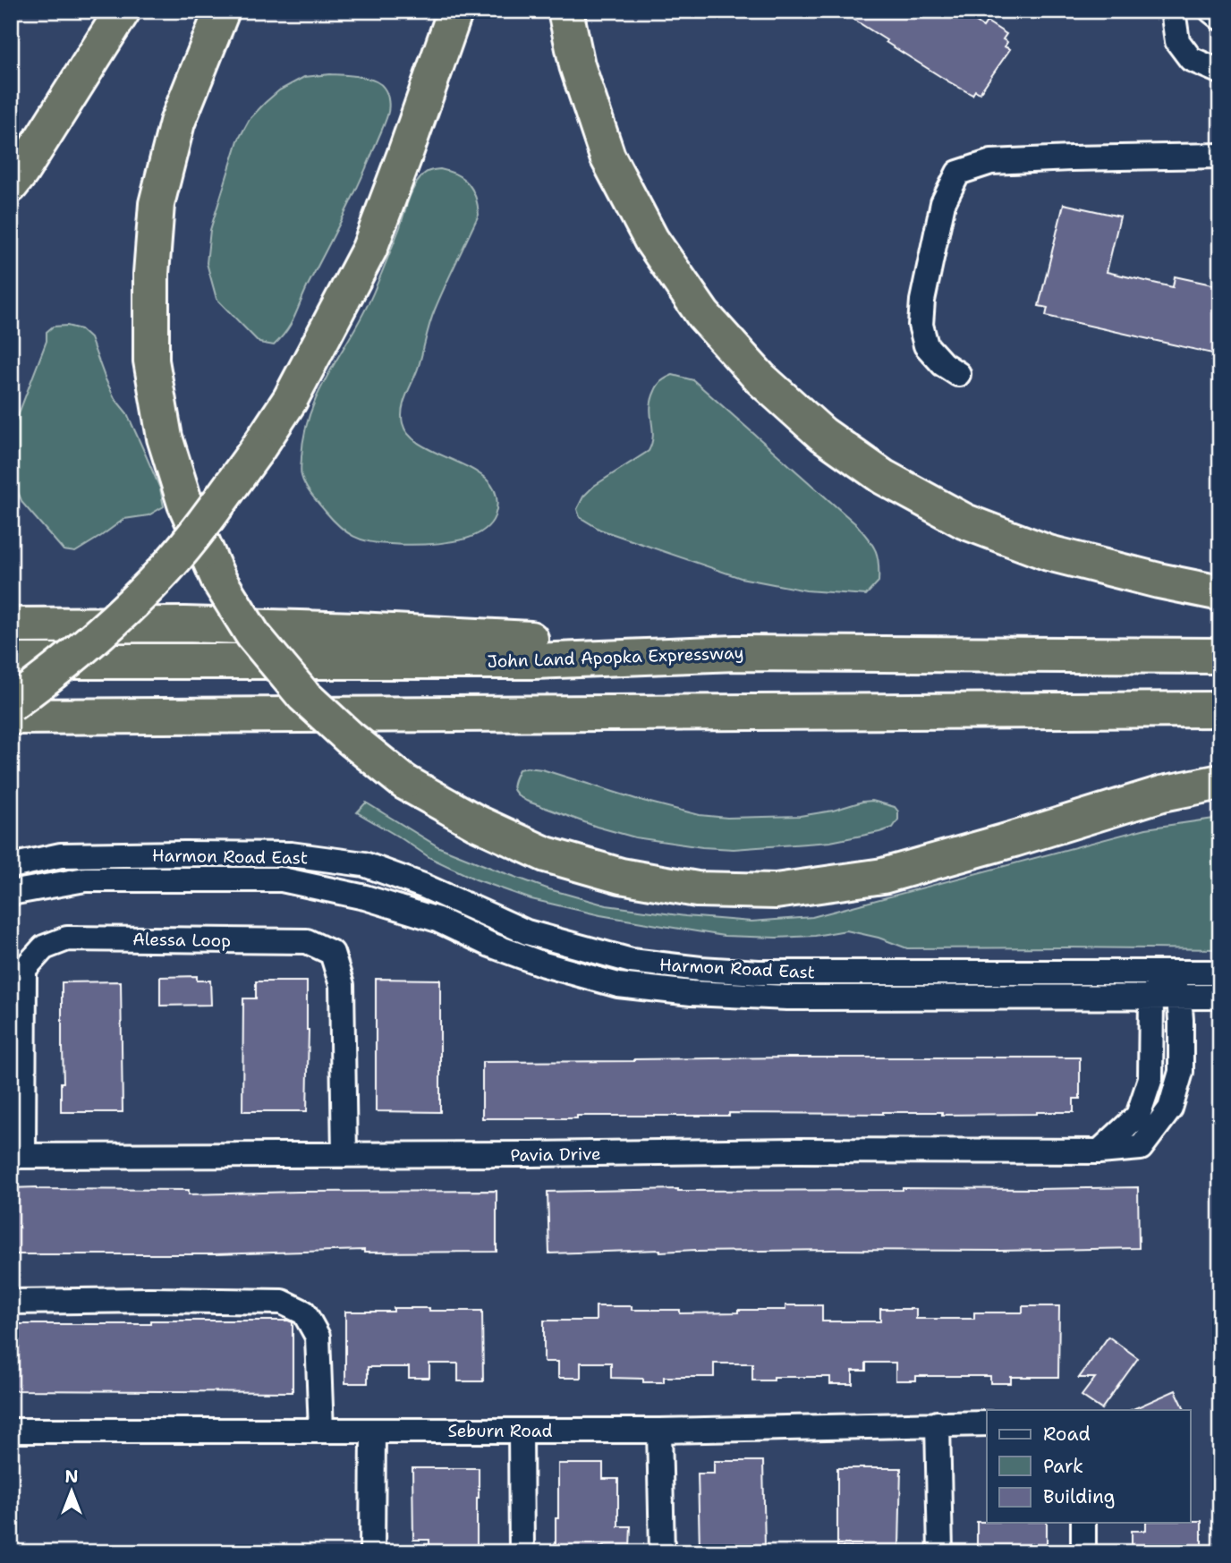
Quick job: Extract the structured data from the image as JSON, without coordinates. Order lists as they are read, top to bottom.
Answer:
{
  "streets": {
    "highway": ["John Land Apopka Expressway"],
    "street": [
      "Harmon Road East",
      "Alessa Loop",
      "Pavia Drive",
      "Seburn Road"
    ]
  },
  "crossings": [
    ["Harmon Road East", "Pavia Drive"],
    ["Alessa Loop", "Pavia Drive"]
  ],
  "legend": ["Road", "Park", "Building"],
  "north": "top"
}
